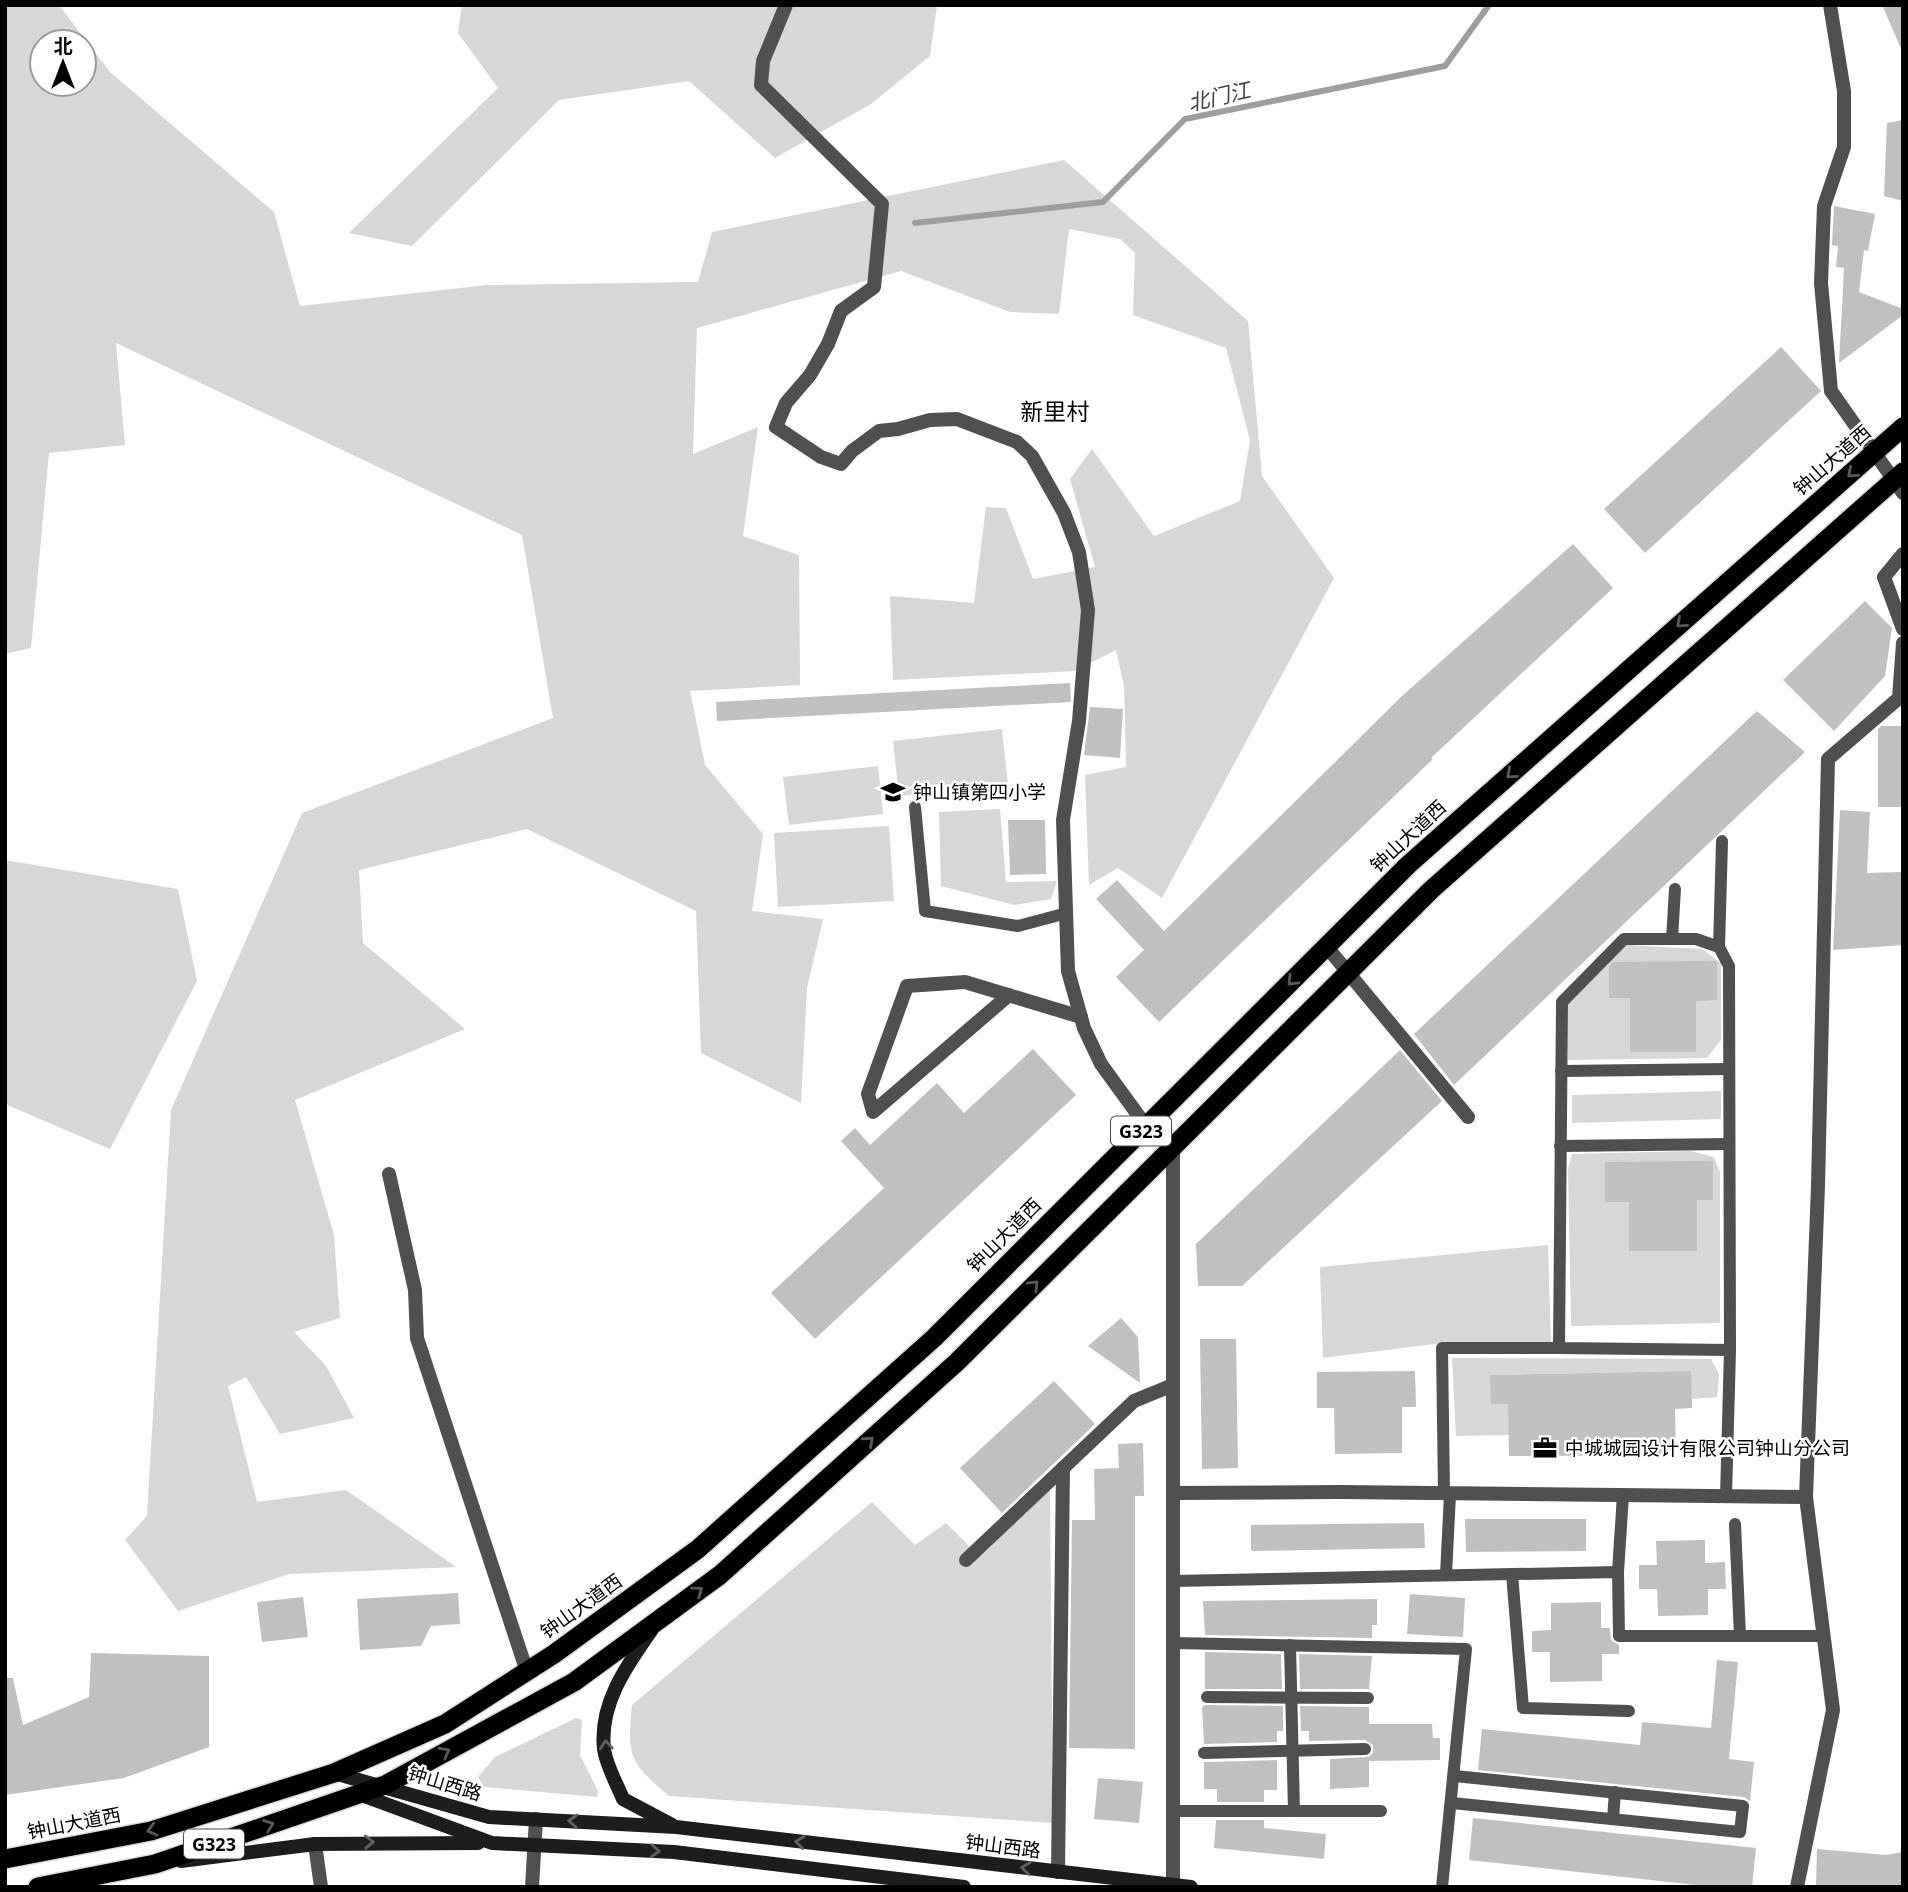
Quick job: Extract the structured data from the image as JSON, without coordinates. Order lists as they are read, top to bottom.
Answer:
{
  "streets": {
    "highway": ["钟山大道西", "G323"],
    "main road": ["钟山西路"]
  },
  "crossings": [
    ["钟山大道西", "钟山西路"],
    ["G323", "钟山西路"]
  ],
  "districts": ["新里村"],
  "water": ["北门江"],
  "places": {
    "school or university": ["钟山镇第四小学"],
    "office": ["中城城园设计有限公司钟山分公司"]
  },
  "north": "top"
}
